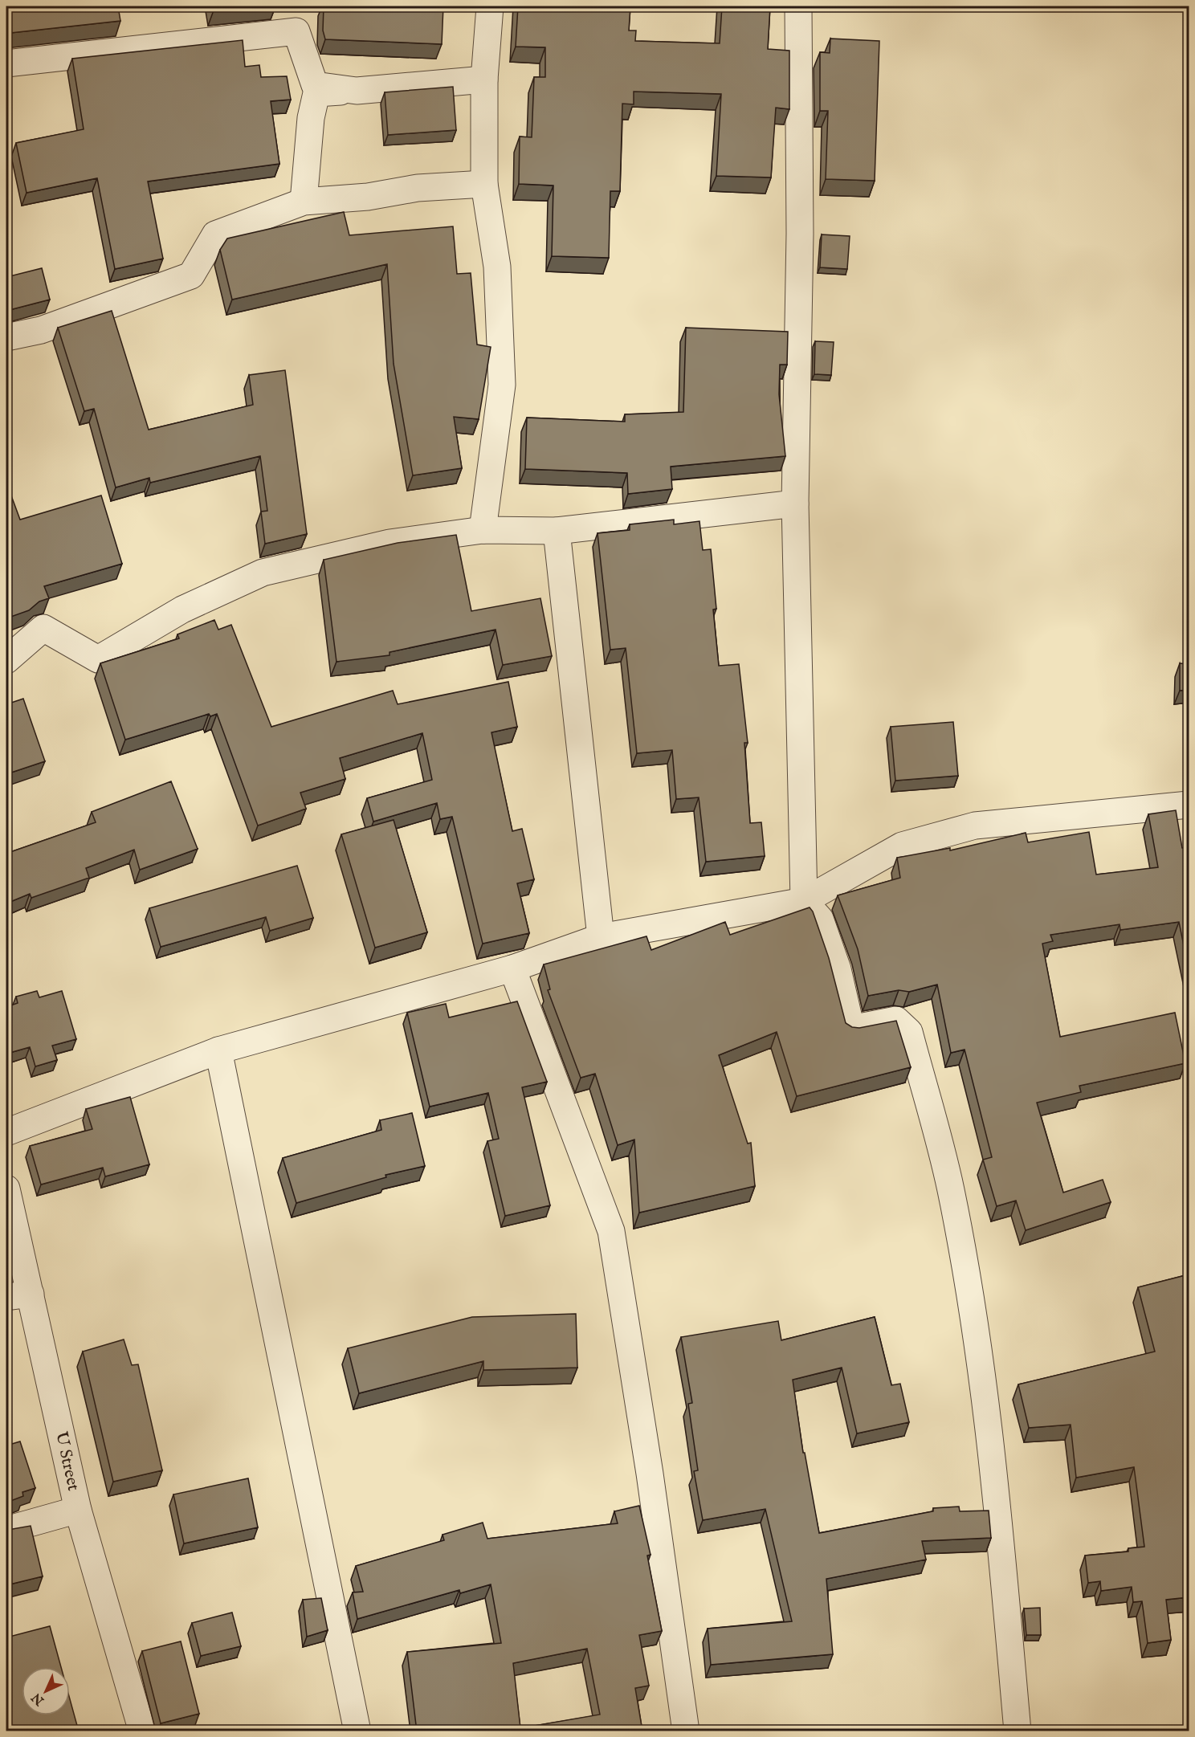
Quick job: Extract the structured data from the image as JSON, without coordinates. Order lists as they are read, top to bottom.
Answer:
{
  "streets": {
    "street": ["U Street"]
  },
  "north": "bottom left"
}
